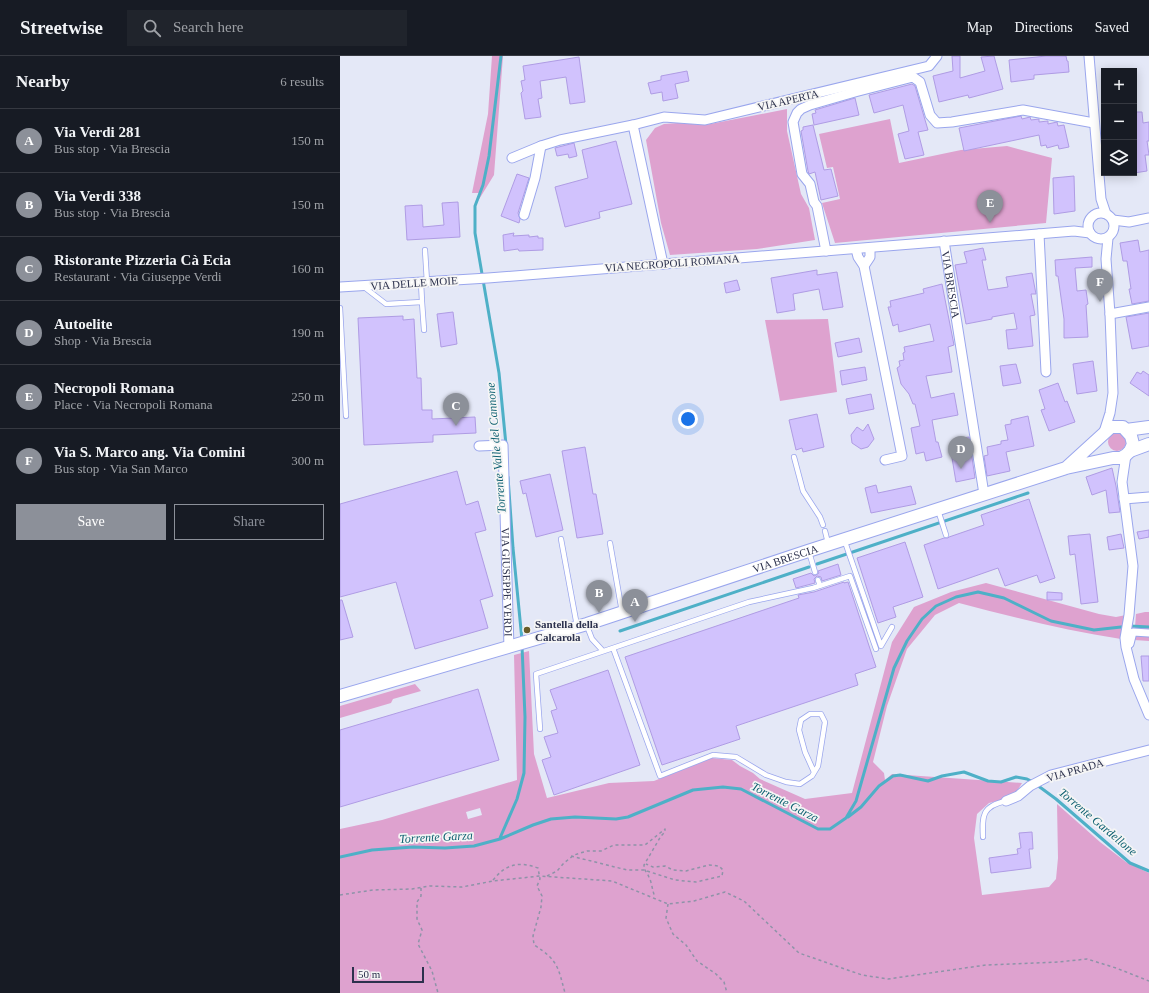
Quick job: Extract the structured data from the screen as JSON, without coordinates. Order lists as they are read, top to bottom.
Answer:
{
  "streets": {
    "main road": ["VIA BRESCIA", "VIA GIUSEPPE VERDI"],
    "street": [
      "VIA APERTA",
      "VIA NECROPOLI ROMANA",
      "VIA DELLE MOIE",
      "VIA PRADA"
    ]
  },
  "crossings": [
    ["VIA APERTA", "VIA NECROPOLI ROMANA"],
    ["VIA NECROPOLI ROMANA", "VIA DELLE MOIE"],
    ["VIA NECROPOLI ROMANA", "VIA BRESCIA"],
    ["VIA BRESCIA", "VIA GIUSEPPE VERDI"]
  ],
  "water": ["Torrente Valle del Cannone", "Torrente Garza", "Torrente Gardellone"],
  "places": ["Santella della Calcarola"],
  "scale_bar": "50 m",
  "page": {
    "header": "Streetwise",
    "search": "Search here",
    "nav": ["Map", "Directions", "Saved"],
    "heading": ["Nearby", "6 results"],
    "map_buttons": ["+", "−"],
    "list": [
      {
        "mark": "A",
        "name": "Via Verdi 281",
        "note": "Bus stop · Via Brescia",
        "value": "150 m"
      },
      {
        "mark": "B",
        "name": "Via Verdi 338",
        "note": "Bus stop · Via Brescia",
        "value": "150 m"
      },
      {
        "mark": "C",
        "name": "Ristorante Pizzeria Cà Ecia",
        "note": "Restaurant · Via Giuseppe Verdi",
        "value": "160 m"
      },
      {
        "mark": "D",
        "name": "Autoelite",
        "note": "Shop · Via Brescia",
        "value": "190 m"
      },
      {
        "mark": "E",
        "name": "Necropoli Romana",
        "note": "Place · Via Necropoli Romana",
        "value": "250 m"
      },
      {
        "mark": "F",
        "name": "Via S. Marco ang. Via Comini",
        "note": "Bus stop · Via San Marco",
        "value": "300 m"
      }
    ],
    "pins": [
      "E",
      "F",
      "C",
      "D",
      "B",
      "A"
    ],
    "buttons": ["Save", "Share"],
    "scale": "50 m"
  }
}
